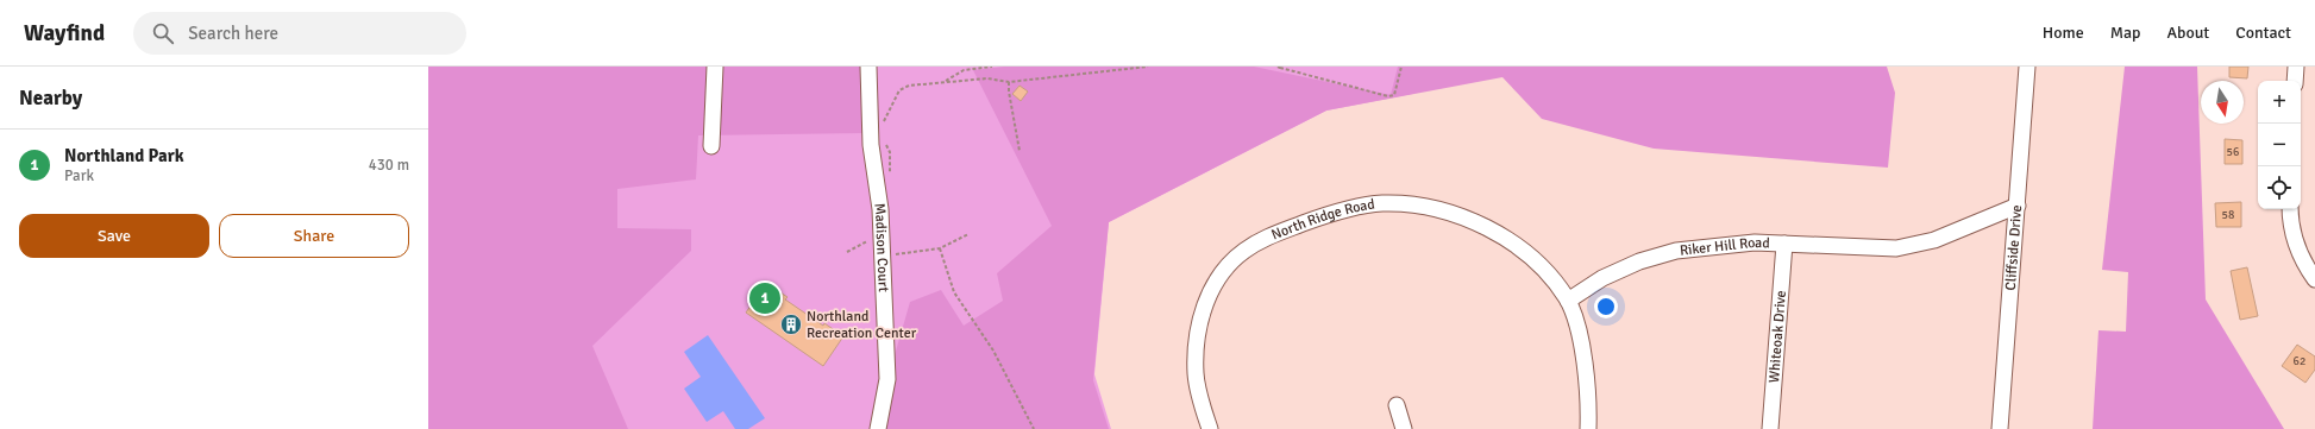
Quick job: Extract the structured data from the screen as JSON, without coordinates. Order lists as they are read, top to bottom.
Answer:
{
  "streets": {
    "street": [
      "North Ridge Road",
      "Riker Hill Road",
      "Madison Court",
      "Cliffside Drive",
      "Whiteoak Drive"
    ]
  },
  "crossings": [
    ["North Ridge Road", "Riker Hill Road"],
    ["Riker Hill Road", "Cliffside Drive"],
    ["Riker Hill Road", "Whiteoak Drive"]
  ],
  "places": {
    "building": ["Northland Recreation Center"]
  },
  "house_numbers": ["56", "58", "62"],
  "north": "bottom",
  "page": {
    "header": "Wayfind",
    "search": "Search here",
    "nav": [
      "Home",
      "Map",
      "About",
      "Contact"
    ],
    "heading": "Nearby",
    "map_buttons": ["+", "−"],
    "list": [
      {
        "mark": "1",
        "name": "Northland Park",
        "note": "Park",
        "value": "430 m"
      }
    ],
    "buttons": ["Save", "Share"],
    "pins": "1"
  }
}
